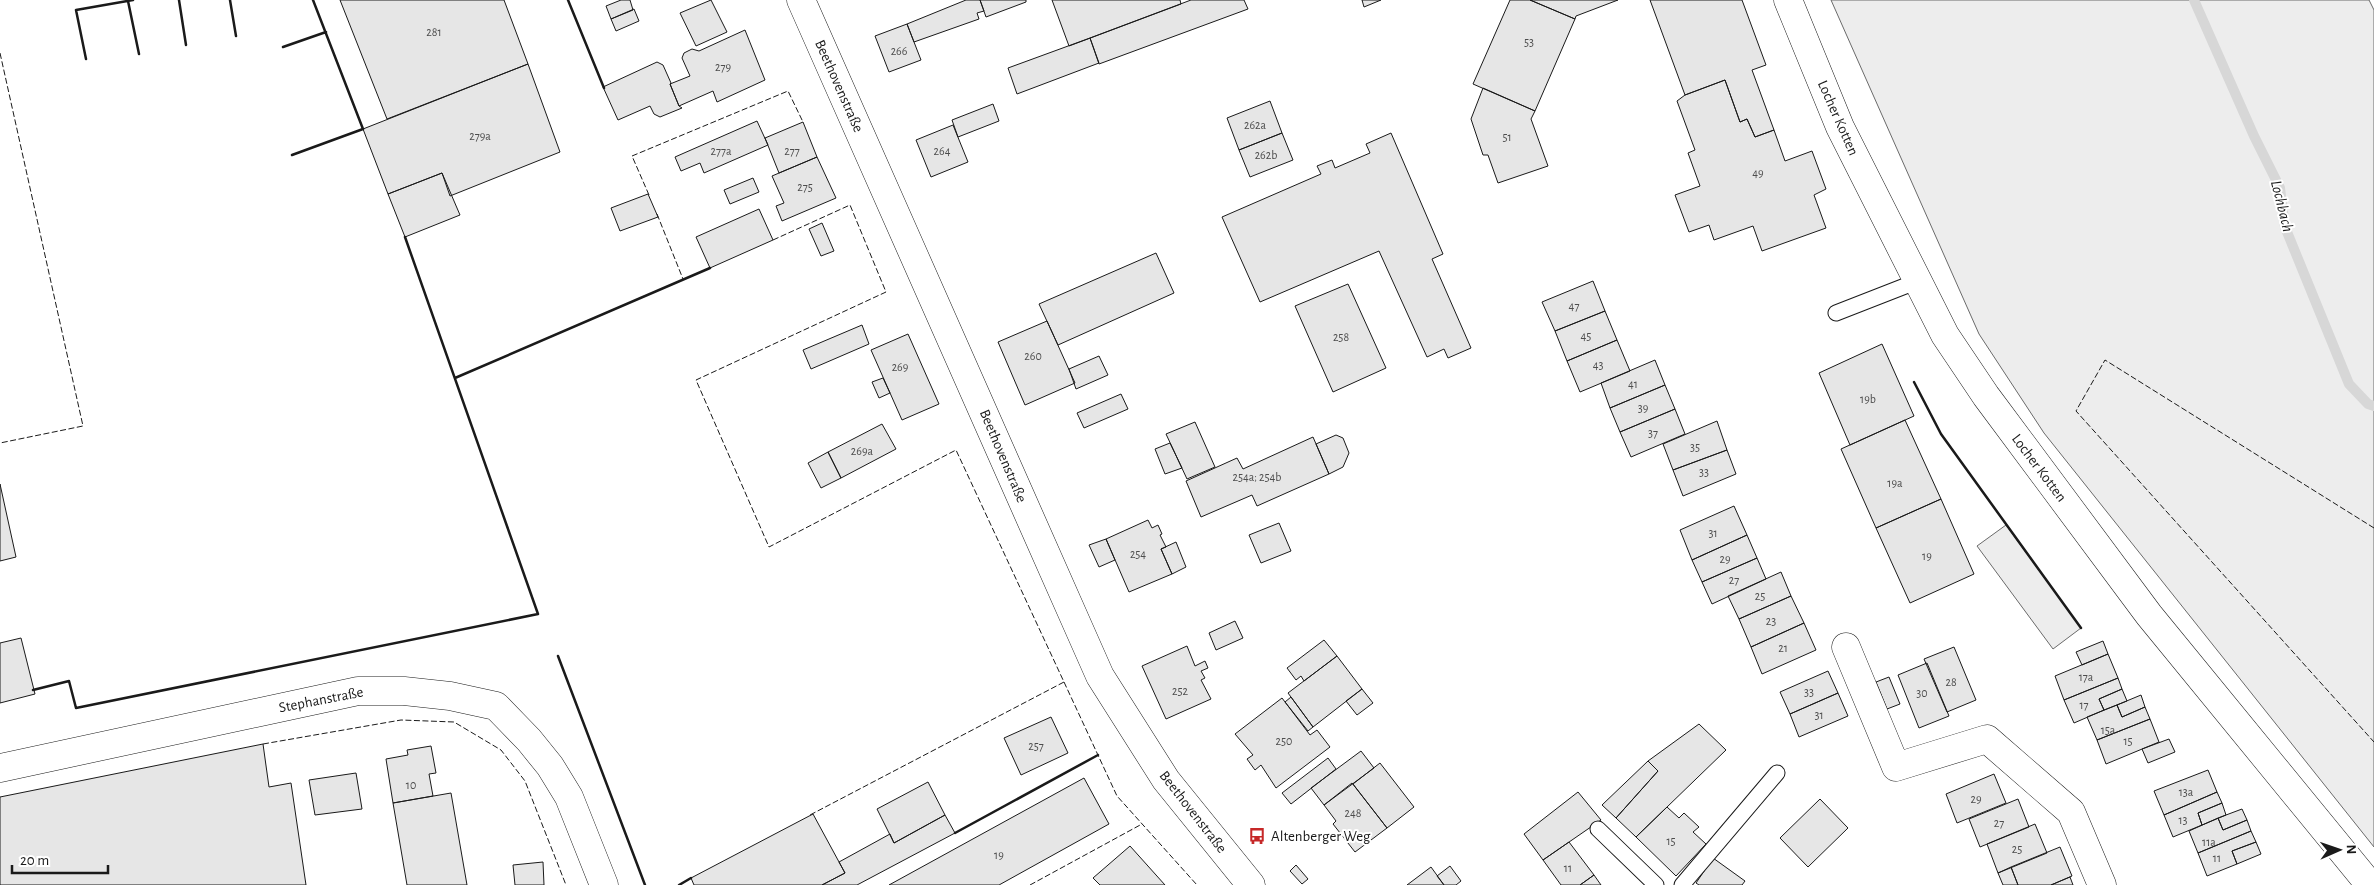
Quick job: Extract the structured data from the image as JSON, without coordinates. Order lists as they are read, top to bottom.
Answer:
{
  "streets": {
    "street": ["Beethovenstraße", "Locher Kotten", "Stephanstraße"]
  },
  "water": ["Lochbach"],
  "places": {
    "bus stop": ["Altenberger Weg"]
  },
  "house_numbers": [
    "281",
    "53",
    "266",
    "279",
    "262a",
    "279a",
    "51",
    "277a",
    "277",
    "264",
    "262b",
    "49",
    "275",
    "47",
    "45",
    "258",
    "260",
    "43",
    "269",
    "41",
    "19b",
    "39",
    "37",
    "35",
    "269a",
    "33",
    "254a; 254b",
    "19a",
    "31",
    "254",
    "19",
    "29",
    "27",
    "25",
    "23",
    "21",
    "17a",
    "28",
    "252",
    "33",
    "30",
    "17",
    "31",
    "15a",
    "250",
    "15",
    "257",
    "10",
    "13a",
    "29",
    "248",
    "13",
    "27",
    "15",
    "11a",
    "25",
    "19",
    "11",
    "11"
  ],
  "scale_bar": "20 m",
  "north": "right"
}
